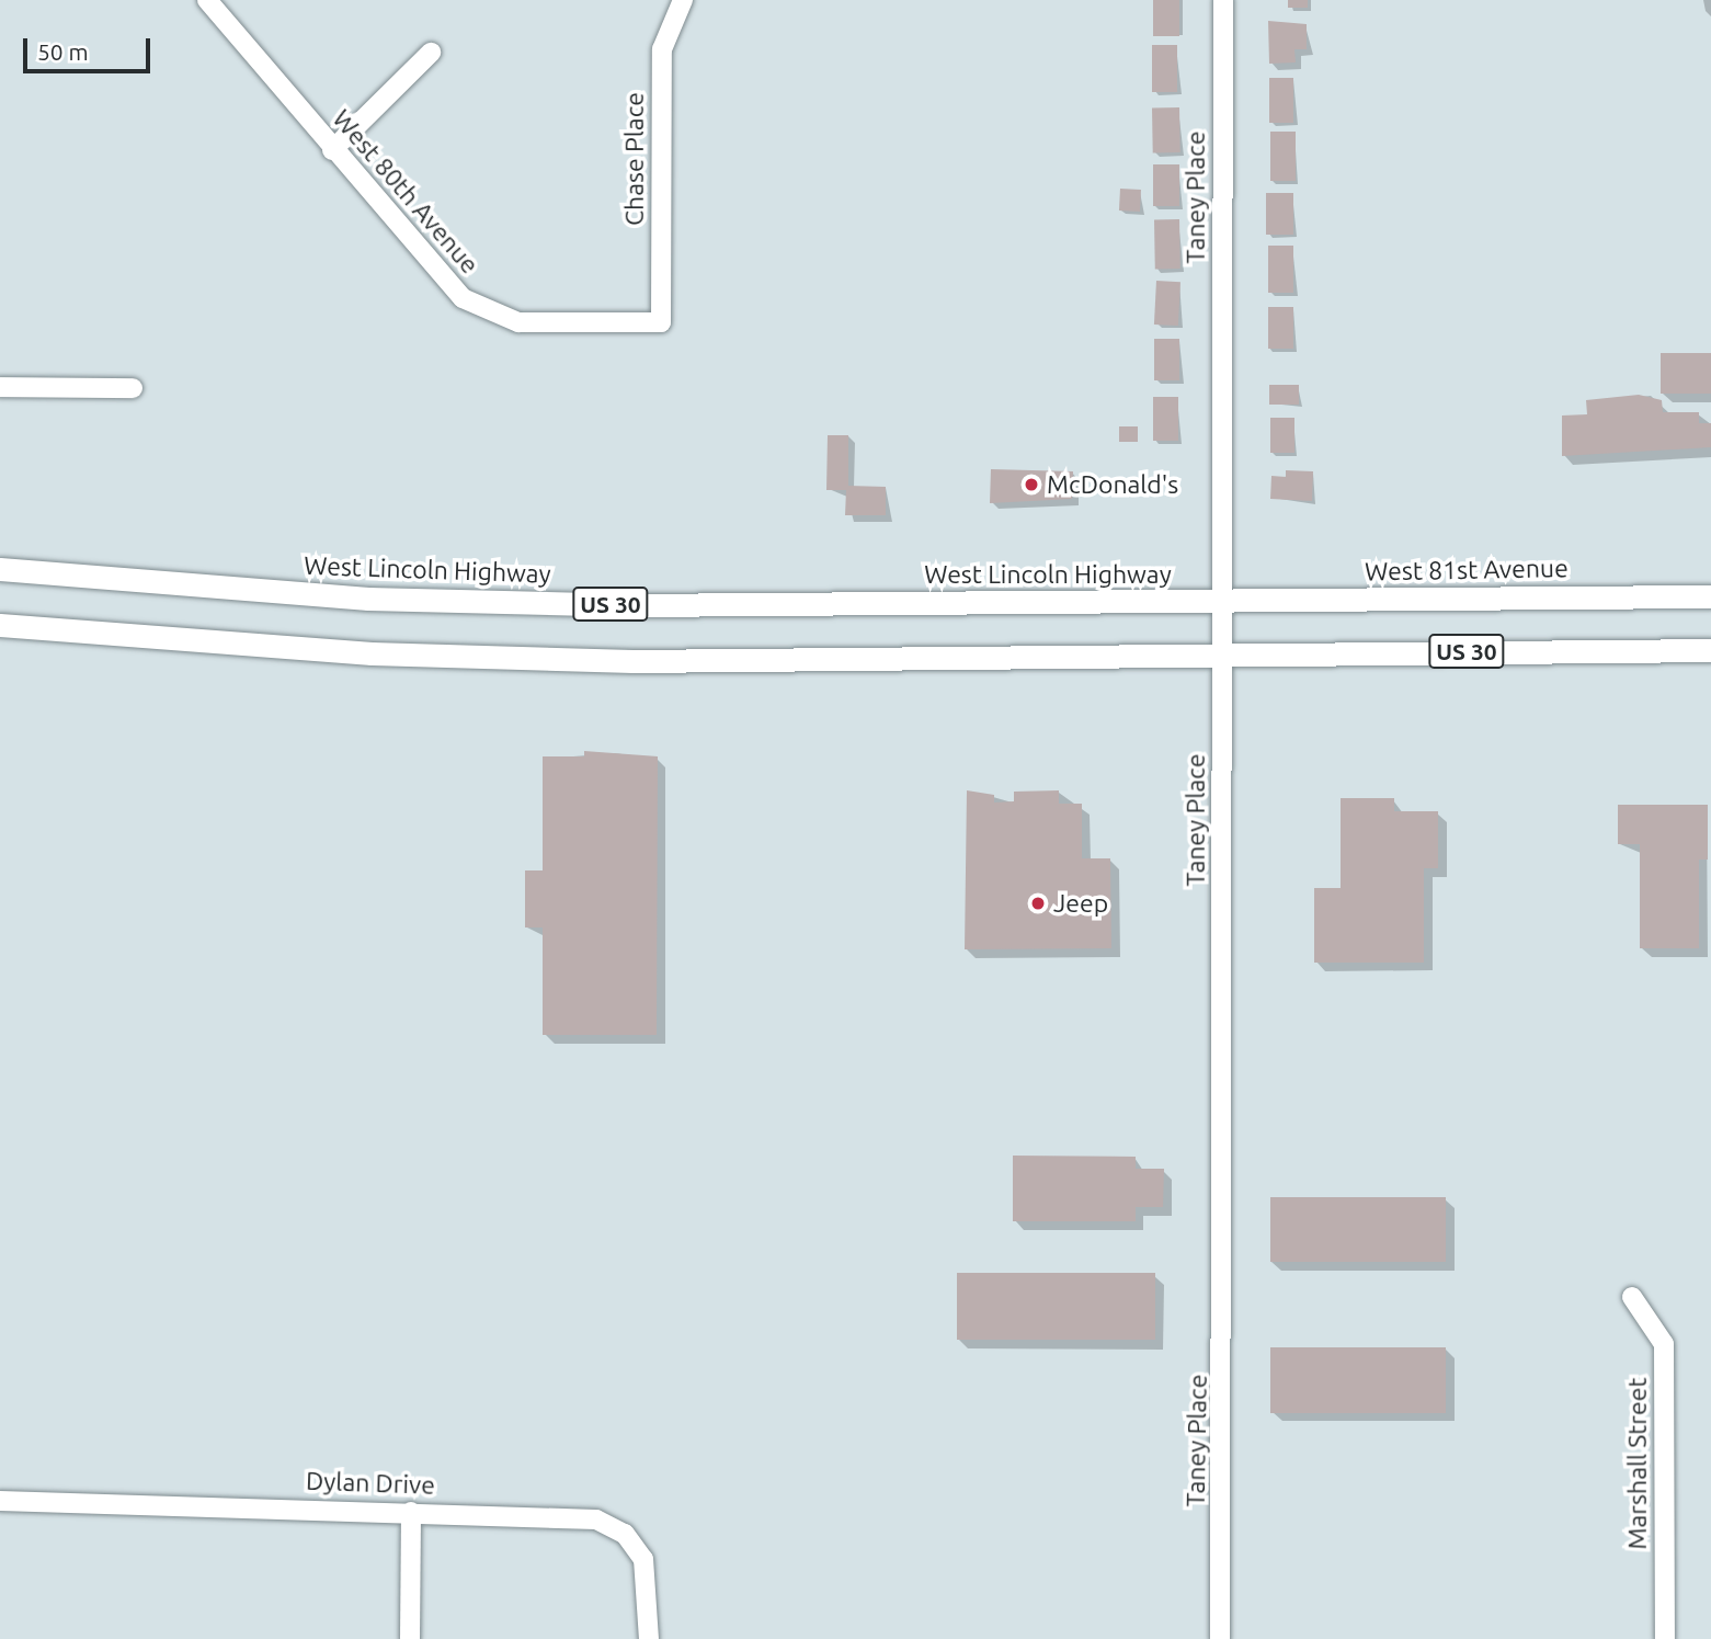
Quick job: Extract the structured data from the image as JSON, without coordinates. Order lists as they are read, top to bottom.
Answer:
{
  "streets": {
    "main road": ["West Lincoln Highway", "West 81st Avenue", "US 30"],
    "street": [
      "Chase Place",
      "West 80th Avenue",
      "Taney Place",
      "Marshall Street",
      "Dylan Drive"
    ]
  },
  "crossings": [
    ["Chase Place", "West 80th Avenue"],
    ["Taney Place", "West Lincoln Highway"],
    ["Taney Place", "West 81st Avenue"],
    ["Taney Place", "US 30"],
    ["West Lincoln Highway", "West 81st Avenue"]
  ],
  "places": ["McDonald's", "Jeep"],
  "scale_bar": "50 m"
}
